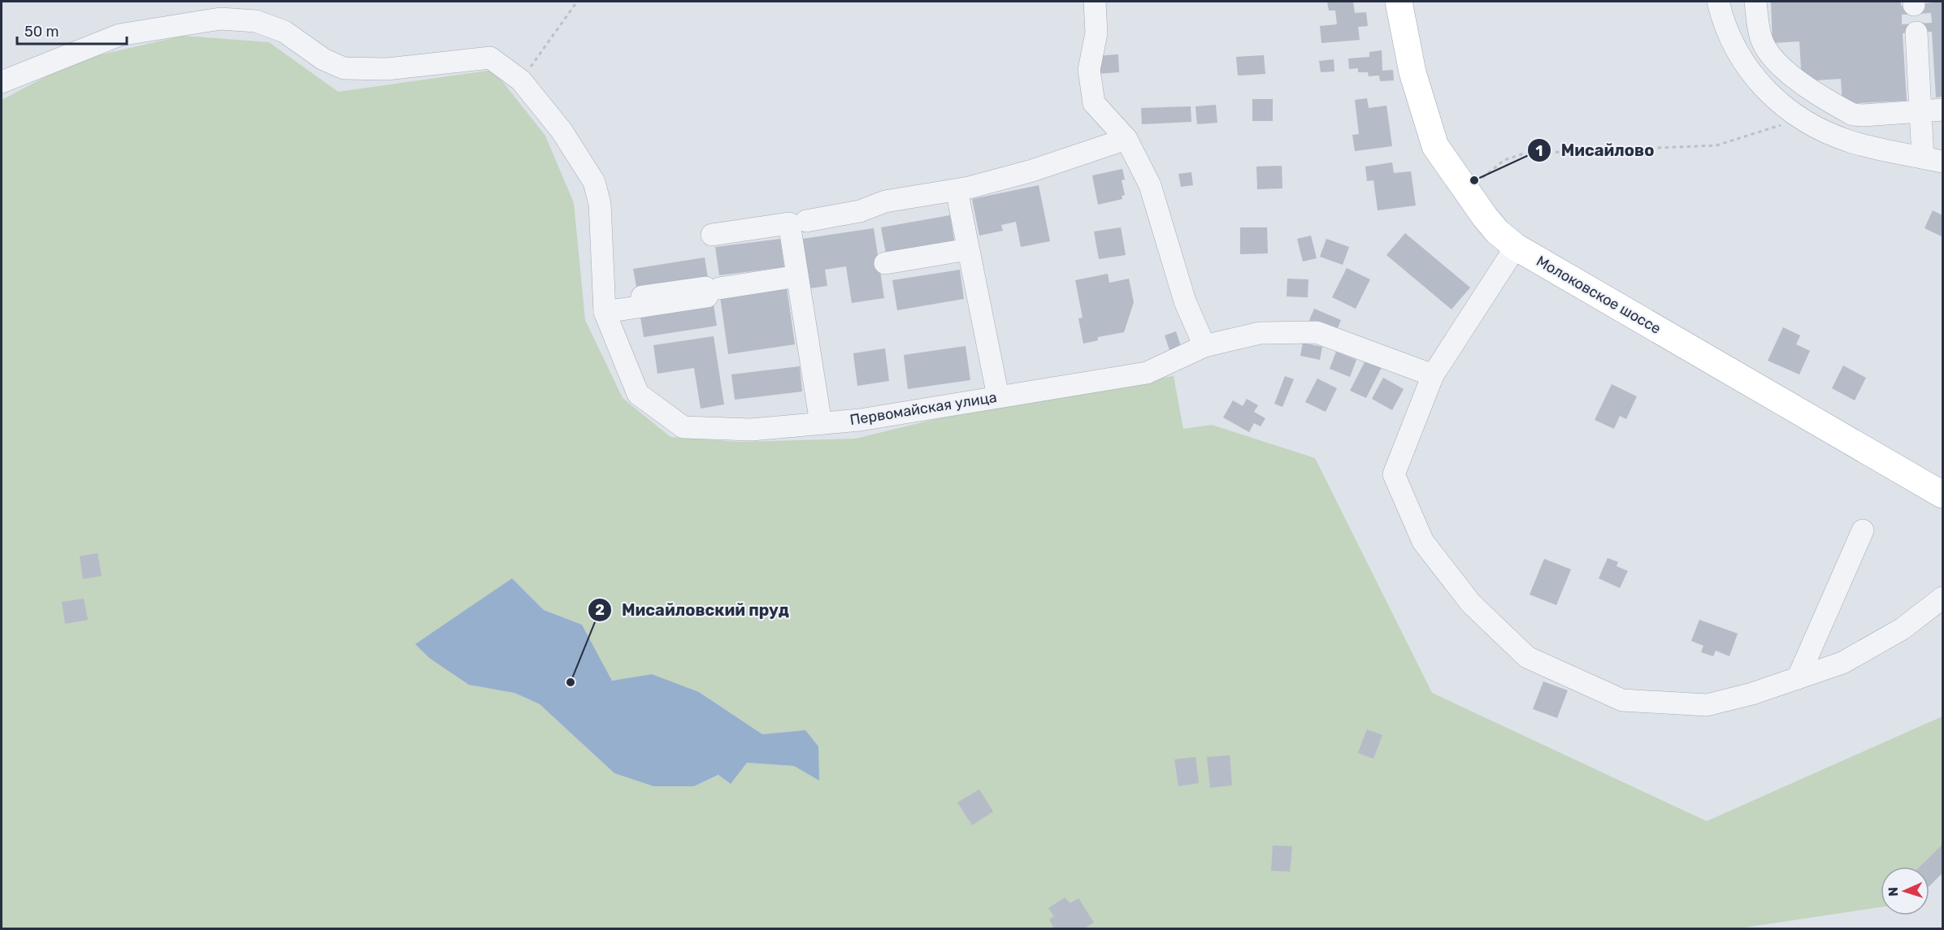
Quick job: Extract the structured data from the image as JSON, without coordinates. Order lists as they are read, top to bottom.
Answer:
{
  "streets": {
    "main road": ["Молоковское шоссе"],
    "street": ["Первомайская улица"]
  },
  "places": ["Мисайлово", "Мисайловский пруд"],
  "scale_bar": "50 m",
  "north": "left"
}
